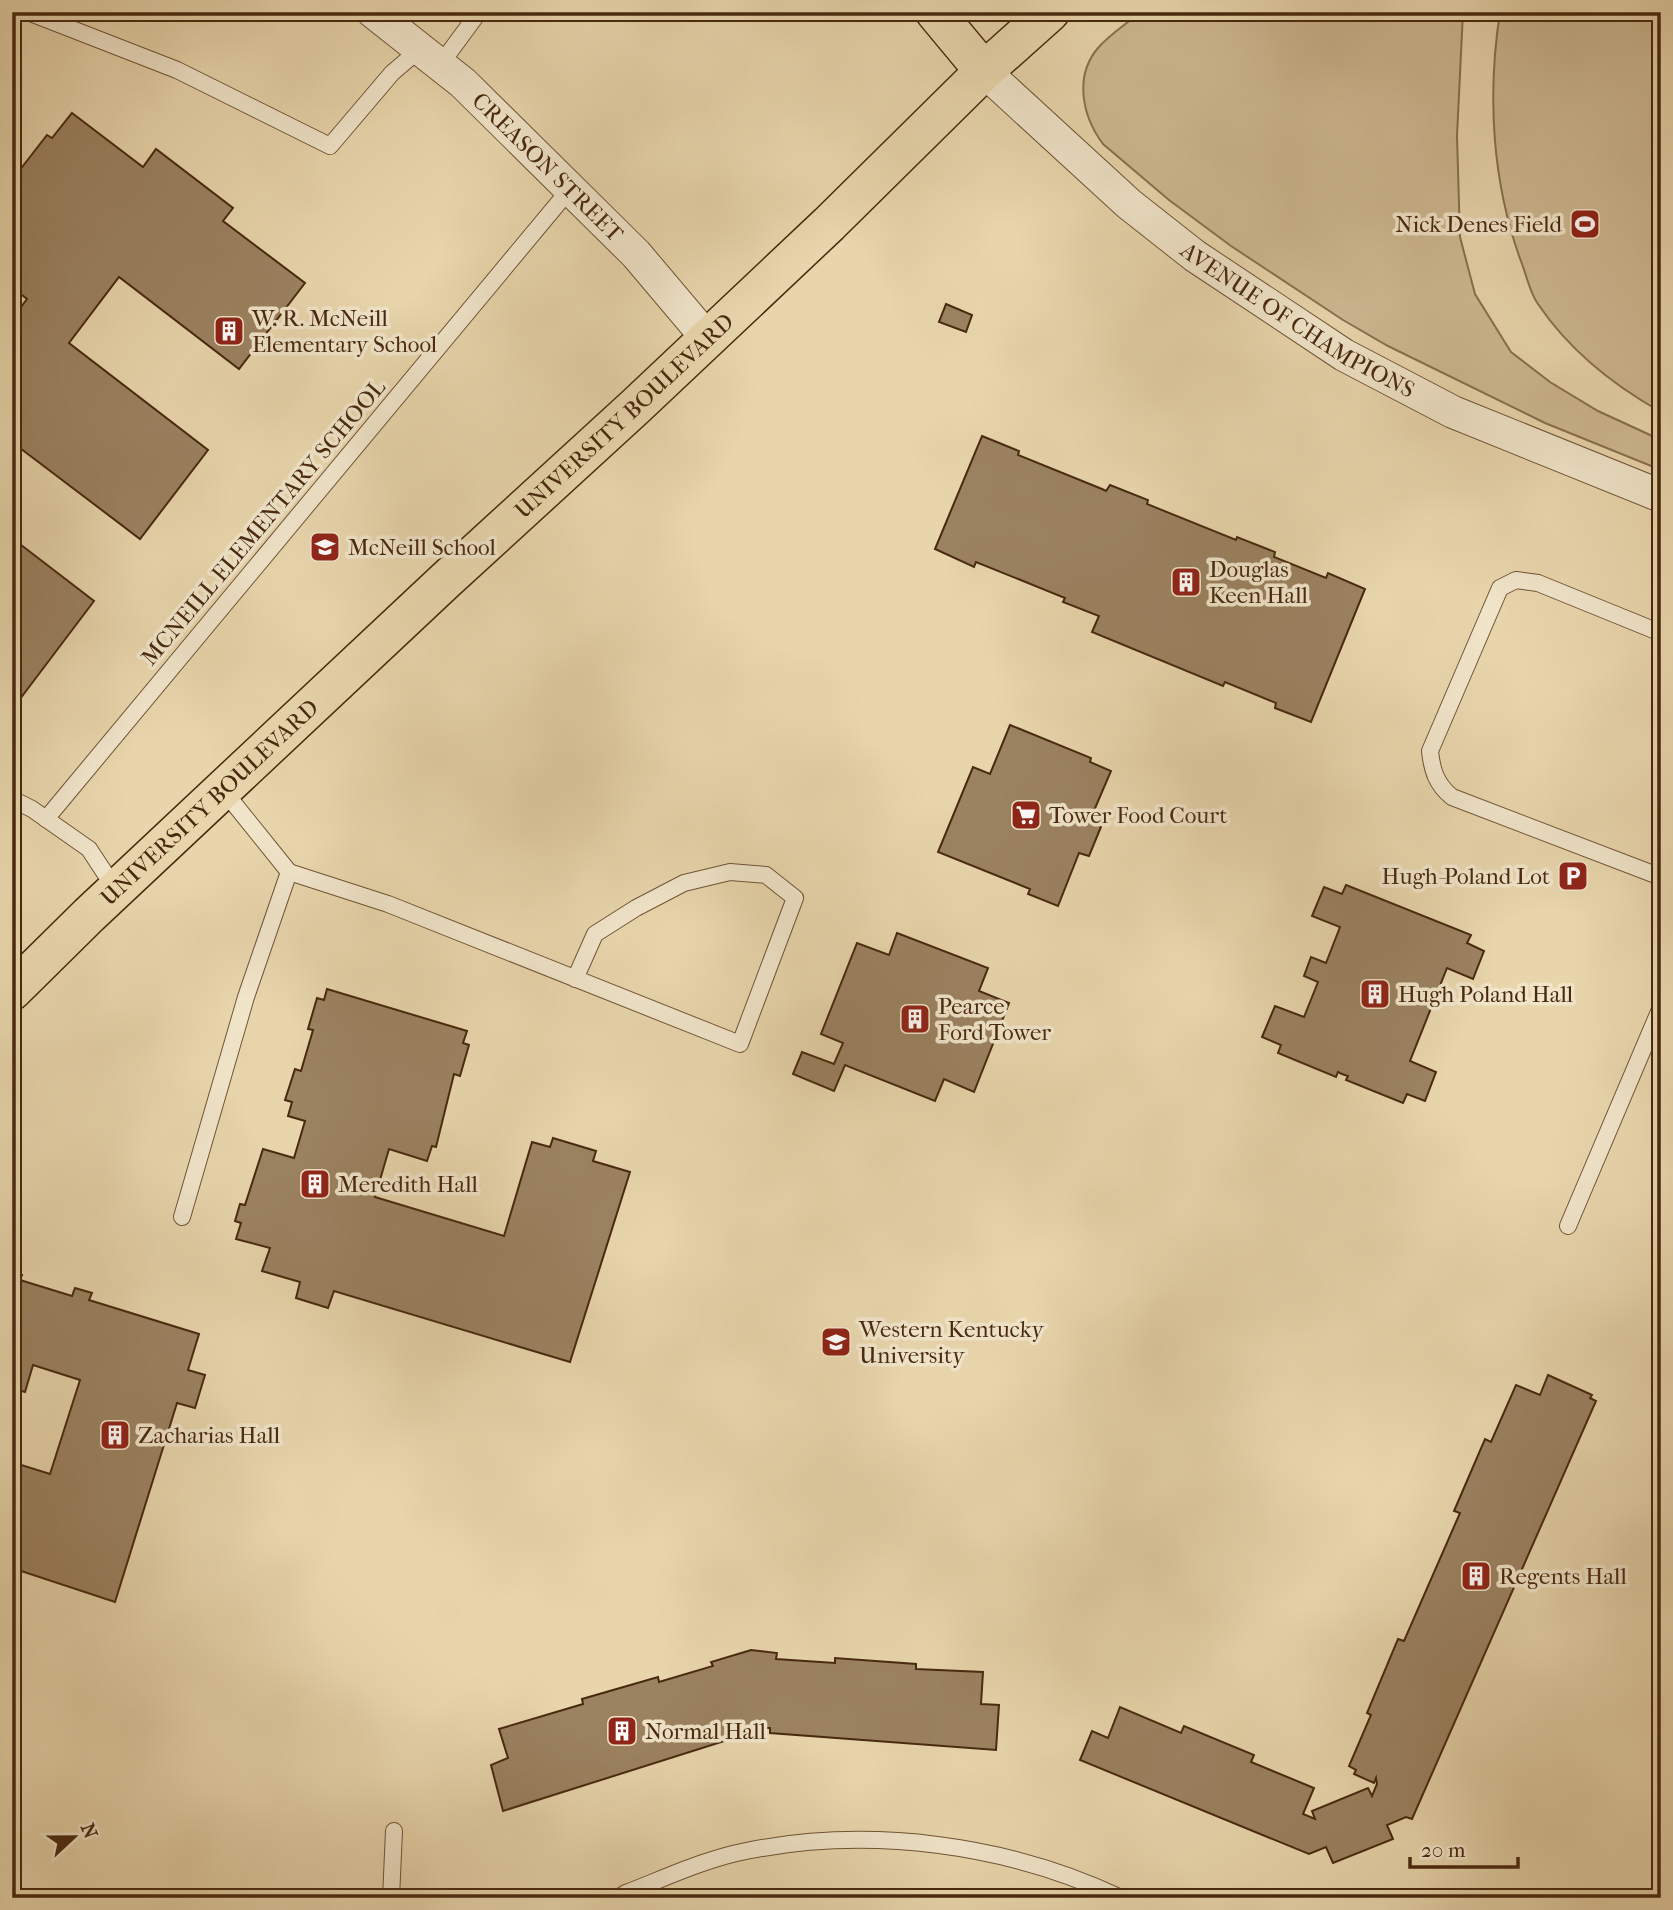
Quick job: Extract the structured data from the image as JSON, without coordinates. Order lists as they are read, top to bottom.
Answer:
{
  "streets": {
    "main road": ["UNIVERSITY BOULEVARD"],
    "street": ["CREASON STREET", "AVENUE OF CHAMPIONS"],
    "lane": ["MCNEILL ELEMENTARY SCHOOL"]
  },
  "crossings": [
    ["CREASON STREET", "UNIVERSITY BOULEVARD"],
    ["CREASON STREET", "MCNEILL ELEMENTARY SCHOOL"],
    ["AVENUE OF CHAMPIONS", "UNIVERSITY BOULEVARD"]
  ],
  "places": {
    "sports": ["Nick Denes Field"],
    "building": [
      "W. R. McNeill Elementary School",
      "Douglas Keen Hall",
      "Hugh Poland Hall",
      "Pearce Ford Tower",
      "Meredith Hall",
      "Zacharias Hall",
      "Regents Hall",
      "Normal Hall"
    ],
    "school or university": ["McNeill School", "Western Kentucky University"],
    "supermarket": ["Tower Food Court"],
    "parking": ["Hugh-Poland Lot"]
  },
  "scale_bar": "20 m",
  "north": "right"
}
